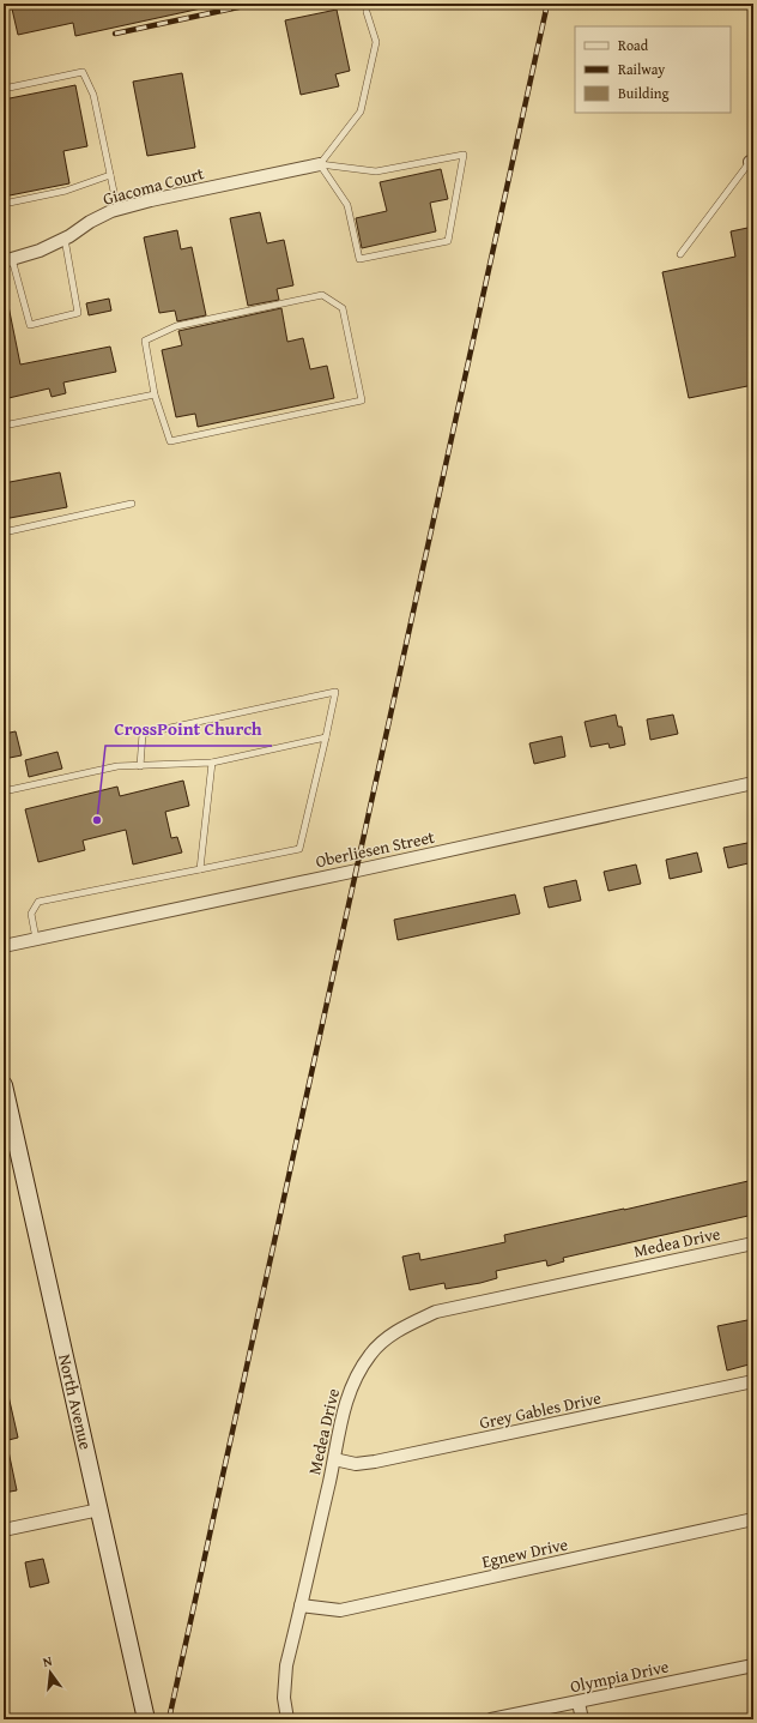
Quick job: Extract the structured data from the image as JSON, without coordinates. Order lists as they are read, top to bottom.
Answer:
{
  "streets": {
    "main road": ["North Avenue"],
    "street": [
      "Giacoma Court",
      "Oberliesen Street",
      "Medea Drive",
      "Grey Gables Drive",
      "Egnew Drive",
      "Olympia Drive"
    ]
  },
  "crossings": [
    ["Medea Drive", "Grey Gables Drive"],
    ["Medea Drive", "Egnew Drive"]
  ],
  "places": ["CrossPoint Church"],
  "legend": ["Road", "Railway", "Building"],
  "north": "top"
}
